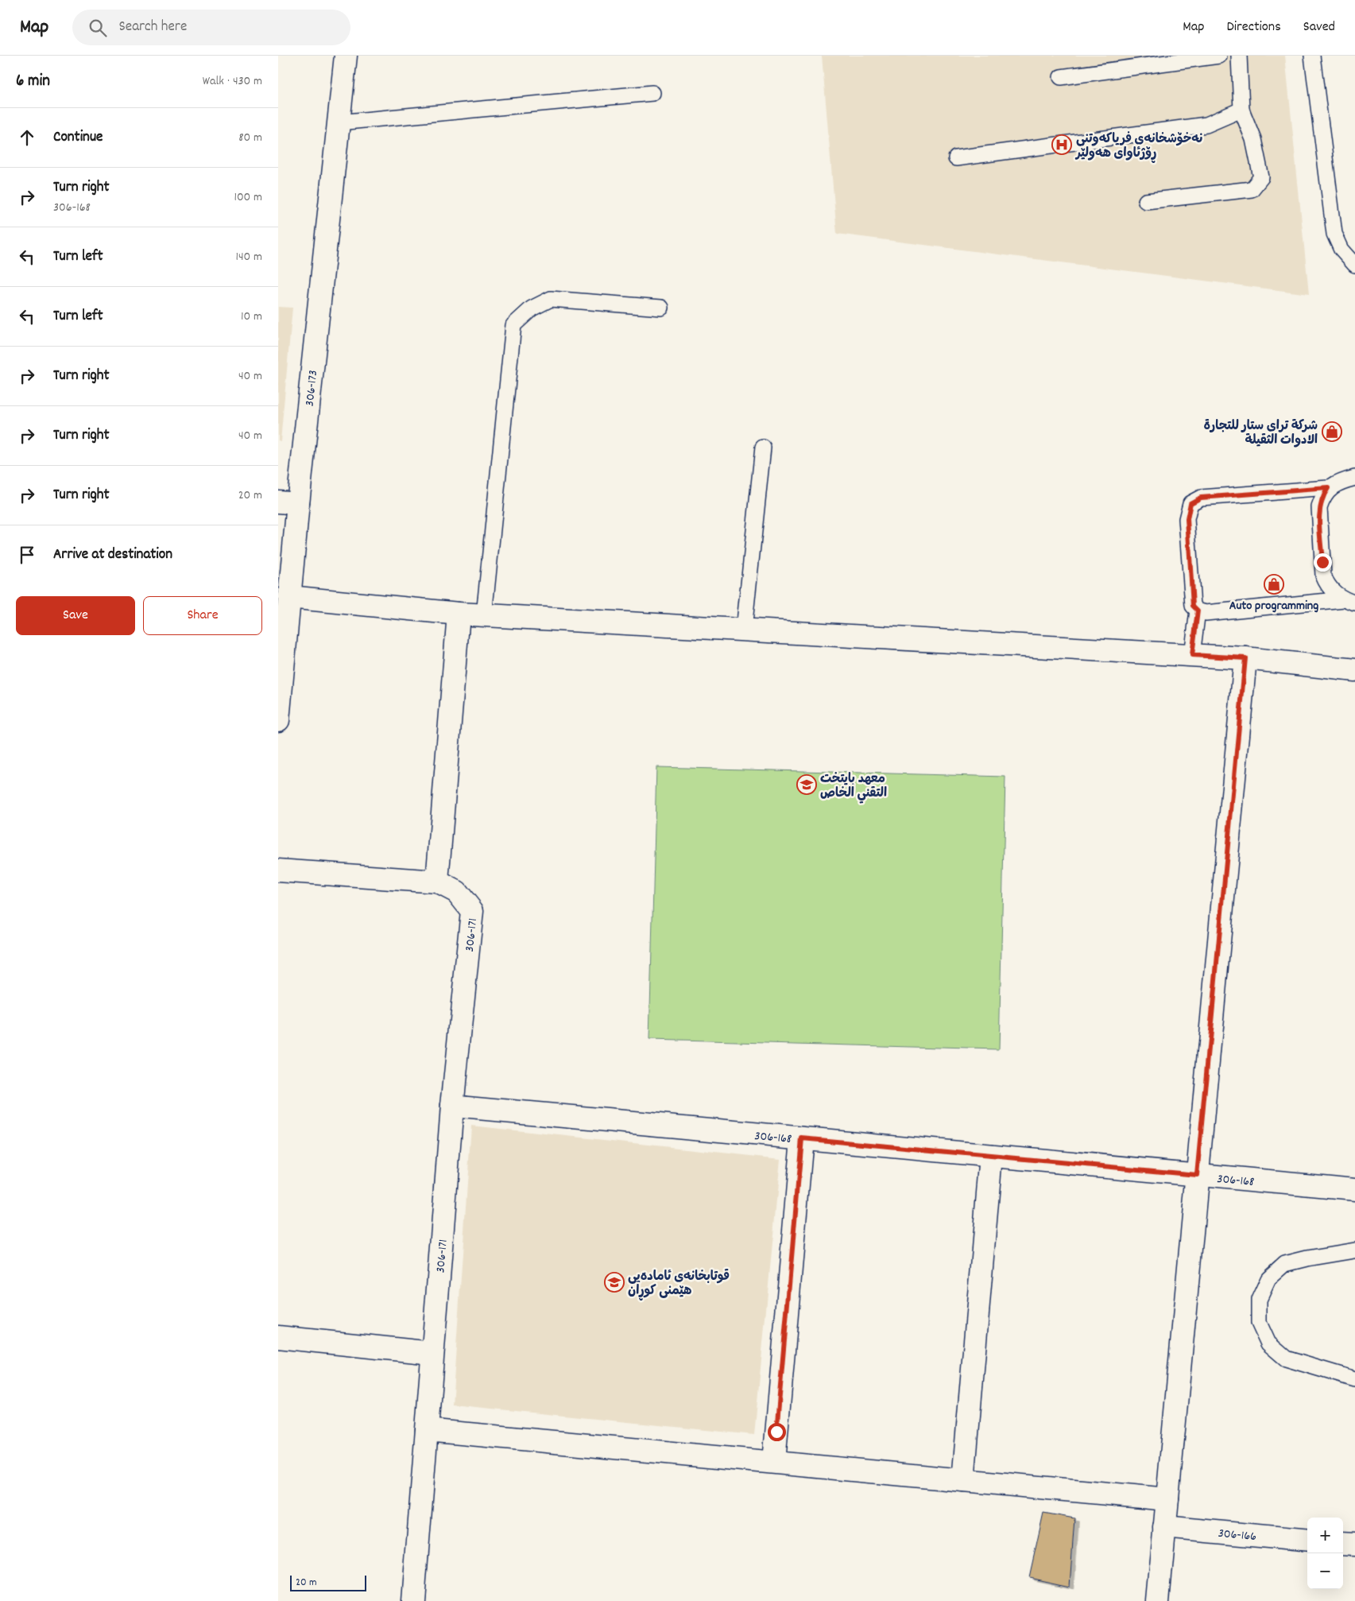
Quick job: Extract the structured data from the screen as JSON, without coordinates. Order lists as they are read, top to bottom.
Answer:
{
  "streets": {
    "street": [
      "306-173",
      "306-171",
      "306-168",
      "306-166"
    ]
  },
  "crossings": [
    ["306-171", "306-168"]
  ],
  "places": {
    "hospital": ["نەخۆشخانەی فریاکەوتنی ڕۆژئاوای هەولێر"],
    "shop": ["شركة ترای ستار للتجارة الادوات الثقيلة", "Auto programming"],
    "school or university": ["معهد بايتخت التقني الخاص", "قوتابخانەی ئامادەیی هێمنی کوڕان"]
  },
  "scale_bar": "20 m",
  "page": {
    "header": "Map",
    "search": "Search here",
    "nav": ["Map", "Directions", "Saved"],
    "heading": ["6 min", "Walk · 430 m"],
    "list": [
      ["Continue", "80 m"],
      ["Turn right", "306-168", "100 m"],
      ["Turn left", "140 m"],
      ["Turn left", "10 m"],
      ["Turn right", "40 m"],
      ["Turn right", "40 m"],
      ["Turn right", "20 m"],
      "Arrive at destination"
    ],
    "buttons": ["Save", "Share"],
    "map_buttons": ["+", "−"],
    "scale": "20 m"
  }
}
